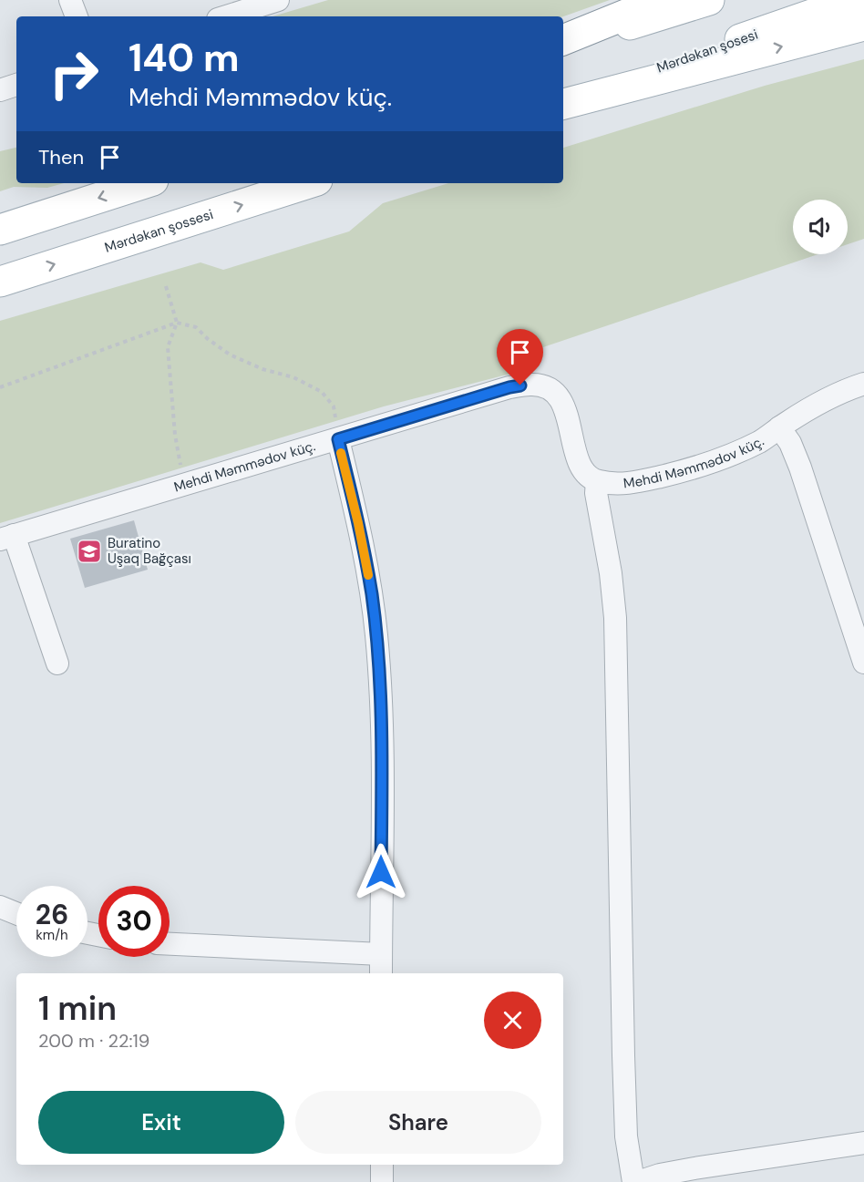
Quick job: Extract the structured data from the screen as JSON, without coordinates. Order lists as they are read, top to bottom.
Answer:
{
  "streets": {
    "main road": ["Mərdəkan şosesi", "Mərdəkan şossesi"],
    "street": ["Mehdi Məmmədov küç."]
  },
  "places": {
    "school or university": ["Buratino Uşaq Bağçası"]
  },
  "page": {
    "turn": ["140 m", "Mehdi Məmmədov küç."],
    "then": "Then",
    "speed": "26 km/h",
    "limit": "30",
    "heading": ["1 min", "200 m · 22:19"],
    "buttons": ["Exit", "Share"]
  }
}
